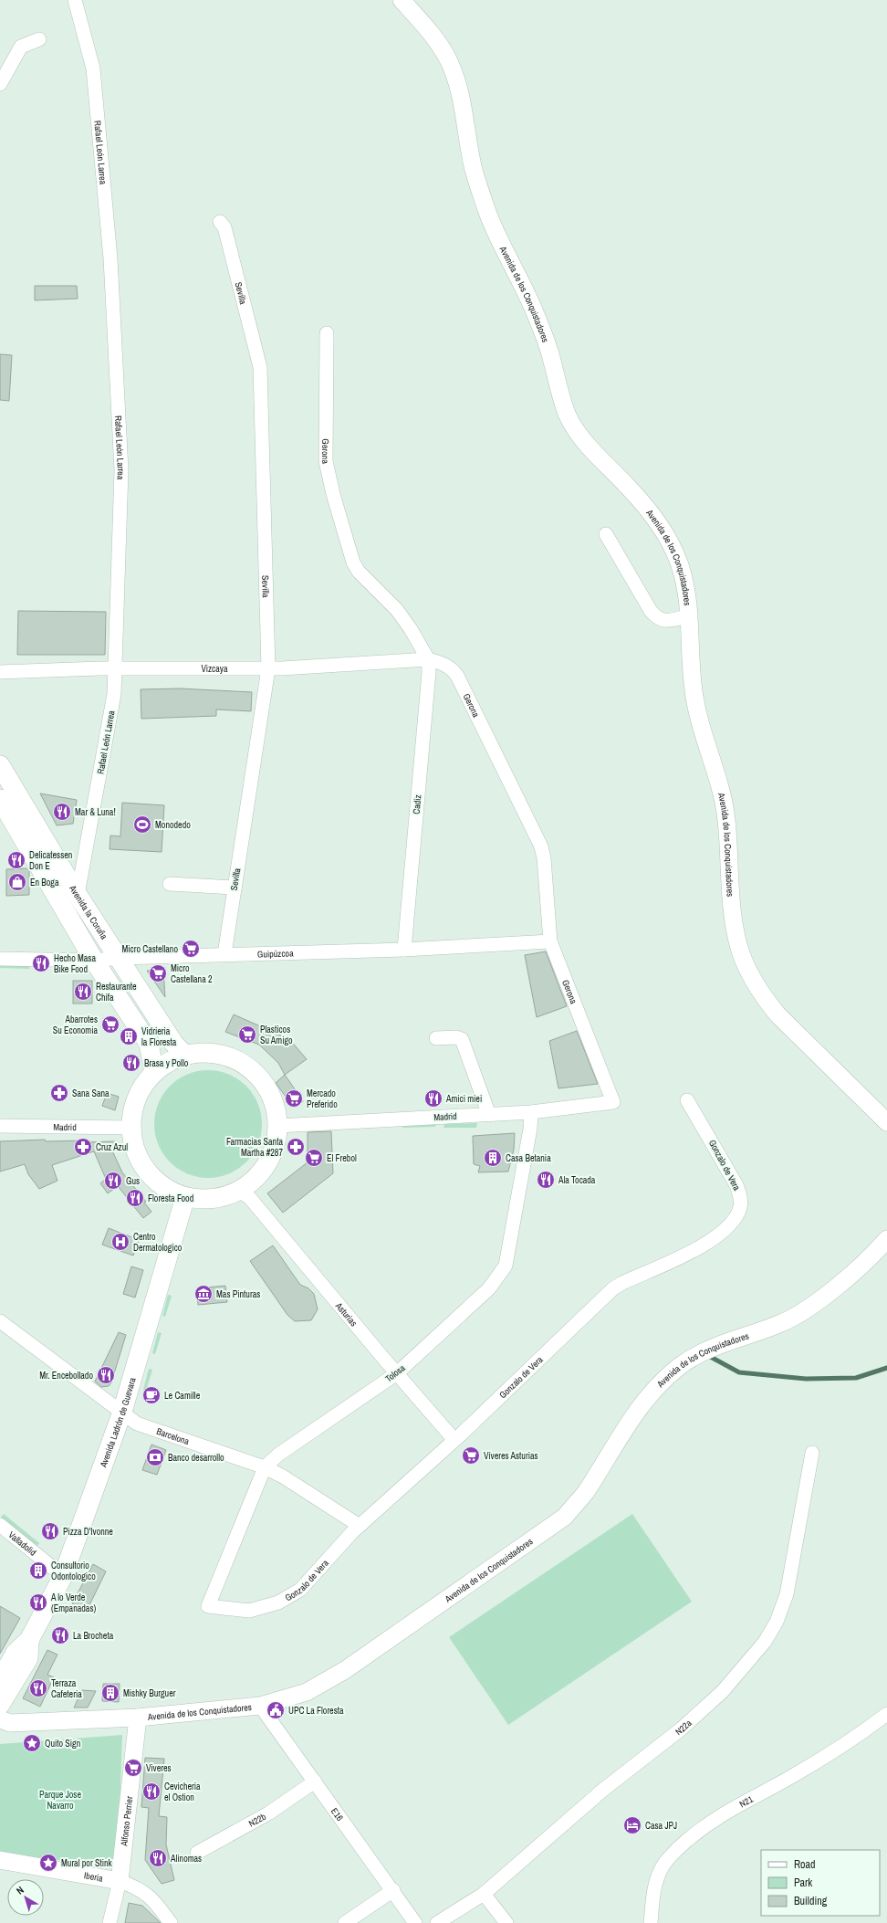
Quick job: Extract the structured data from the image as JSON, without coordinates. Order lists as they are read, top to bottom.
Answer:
{
  "streets": {
    "main road": ["Avenida la Coruña", "Avenida Ladrón de Guevara"],
    "street": [
      "Rafael León Larrea",
      "Sevilla",
      "Avenida de los Conquistadores",
      "Gerona",
      "Vizcaya",
      "Cadiz",
      "Guipúzcoa",
      "Madrid",
      "Gonzalo de Vera",
      "Asturias",
      "Tolosa",
      "Barcelona",
      "Valladolid",
      "N22a",
      "N21",
      "E16",
      "N22b",
      "Alfonso Perrier",
      "Iberia"
    ]
  },
  "crossings": [
    ["Rafael León Larrea", "Vizcaya"],
    ["Rafael León Larrea", "Avenida la Coruña"],
    ["Sevilla", "Vizcaya"],
    ["Sevilla", "Guipúzcoa"],
    ["Avenida de los Conquistadores", "E16"],
    ["Avenida de los Conquistadores", "Alfonso Perrier"],
    ["Gerona", "Vizcaya"],
    ["Gerona", "Cadiz"],
    ["Gerona", "Guipúzcoa"],
    ["Gerona", "Madrid"],
    ["Vizcaya", "Cadiz"],
    ["Cadiz", "Guipúzcoa"],
    ["Avenida la Coruña", "Guipúzcoa"],
    ["Madrid", "Tolosa"],
    ["Gonzalo de Vera", "Asturias"],
    ["Gonzalo de Vera", "Tolosa"],
    ["Gonzalo de Vera", "Barcelona"],
    ["Asturias", "Tolosa"],
    ["Tolosa", "Barcelona"],
    ["Avenida Ladrón de Guevara", "Barcelona"],
    ["Avenida Ladrón de Guevara", "Valladolid"],
    ["E16", "N22b"],
    ["Alfonso Perrier", "Iberia"]
  ],
  "parks": ["Parque Jose Navarro"],
  "places": {
    "restaurant": [
      "Mar & Luna!",
      "Delicatessen Don E",
      "Hecho Masa Bike Food",
      "Restaurante Chifa",
      "Brasa y Pollo",
      "Amici miei",
      "Ala Tocada",
      "Gus",
      "Floresta Food",
      "Mr. Encebollado",
      "Pizza D'Ivonne",
      "A lo Verde (Empanadas)",
      "La Brocheta",
      "Terraza Cafeteria",
      "Cevicheria el Ostion",
      "Alinomas"
    ],
    "sports": ["Monodedo"],
    "shop": ["En Boga"],
    "supermarket": [
      "Micro Castellano",
      "Micro Castellana 2",
      "Abarrotes Su Economia",
      "Plasticos Su Amigo",
      "Mercado Preferido",
      "El Frebol",
      "Víveres Asturias",
      "Viveres"
    ],
    "building": [
      "Vidrieria la Floresta",
      "Casa Betania",
      "Consultorio Odontologico",
      "Mishky Burguer"
    ],
    "pharmacy": ["Sana Sana", "Cruz Azul", "Farmacias Santa Martha #287"],
    "hospital": ["Centro Dermatologico"],
    "museum": ["Mas Pinturas"],
    "cafe": ["Le Camille"],
    "bank": ["Banco desarrollo"],
    "public building": ["UPC La Floresta"],
    "place": ["Quito Sign", "Mural por Stink"],
    "hotel": ["Casa JPJ"]
  },
  "legend": ["Road", "Park", "Building"],
  "north": "top left"
}
